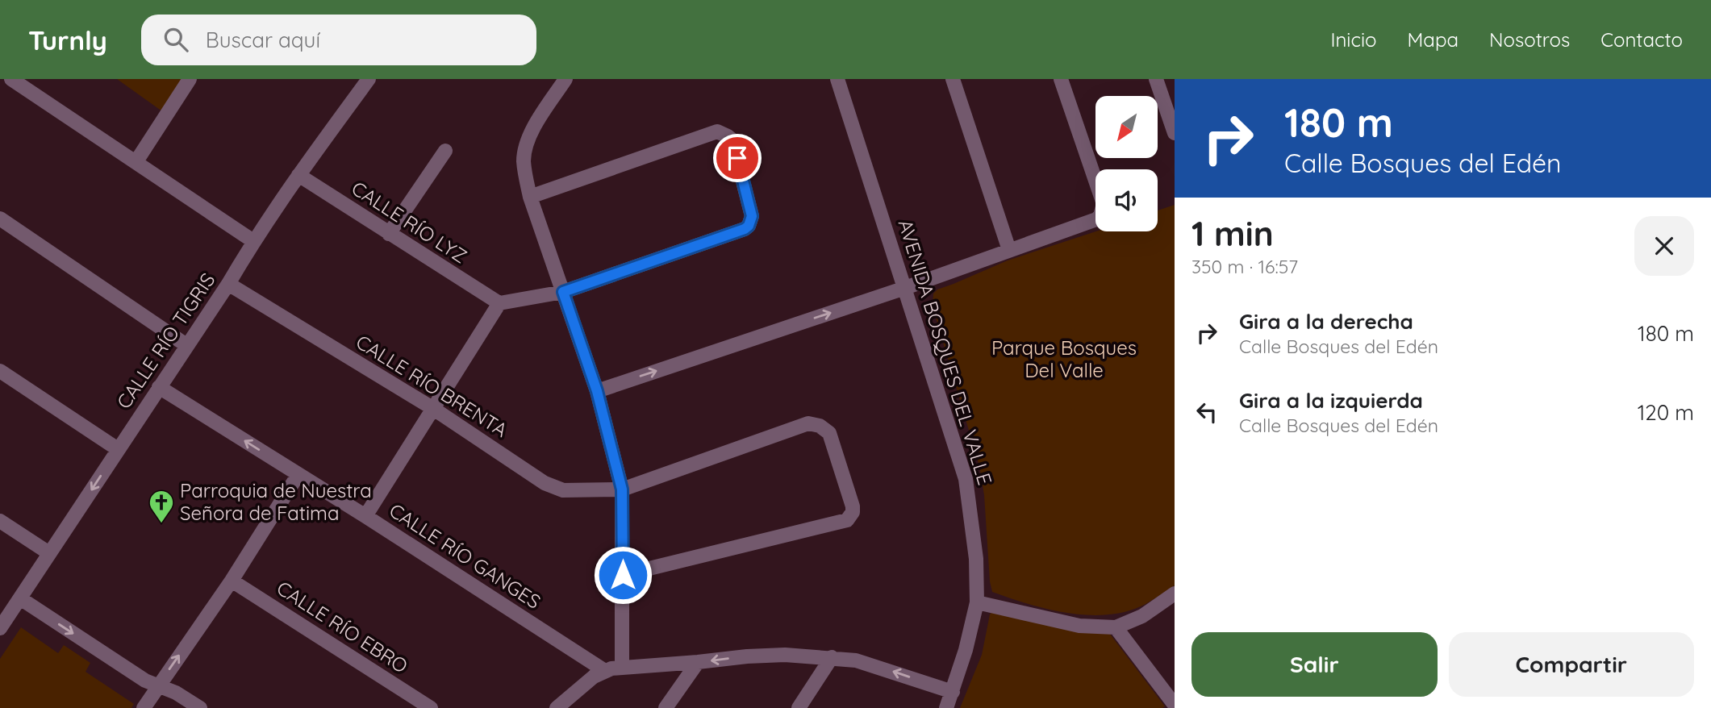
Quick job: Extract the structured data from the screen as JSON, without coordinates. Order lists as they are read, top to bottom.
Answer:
{
  "streets": {
    "street": [
      "CALLE RÍO LYZ",
      "CALLE RÍO TIGRIS",
      "AVENIDA BOSQUES DEL VALLE",
      "CALLE RÍO BRENTA",
      "CALLE RÍO GANGES",
      "CALLE RÍO EBRO"
    ]
  },
  "crossings": [
    ["CALLE RÍO LYZ", "CALLE RÍO TIGRIS"],
    ["CALLE RÍO TIGRIS", "CALLE RÍO BRENTA"],
    ["CALLE RÍO TIGRIS", "CALLE RÍO GANGES"]
  ],
  "parks": ["Parque Bosques Del Valle"],
  "places": {
    "church": ["Parroquia de Nuestra Señora de Fatima"]
  },
  "north": "bottom left",
  "page": {
    "header": "Turnly",
    "search": "Buscar aquí",
    "nav": [
      "Inicio",
      "Mapa",
      "Nosotros",
      "Contacto"
    ],
    "turn": ["180 m", "Calle Bosques del Edén"],
    "heading": ["1 min", "350 m · 16:57"],
    "list": [
      {
        "name": "Gira a la derecha",
        "note": "Calle Bosques del Edén",
        "value": "180 m"
      },
      {
        "name": "Gira a la izquierda",
        "note": "Calle Bosques del Edén",
        "value": "120 m"
      }
    ],
    "buttons": ["Salir", "Compartir"]
  }
}
